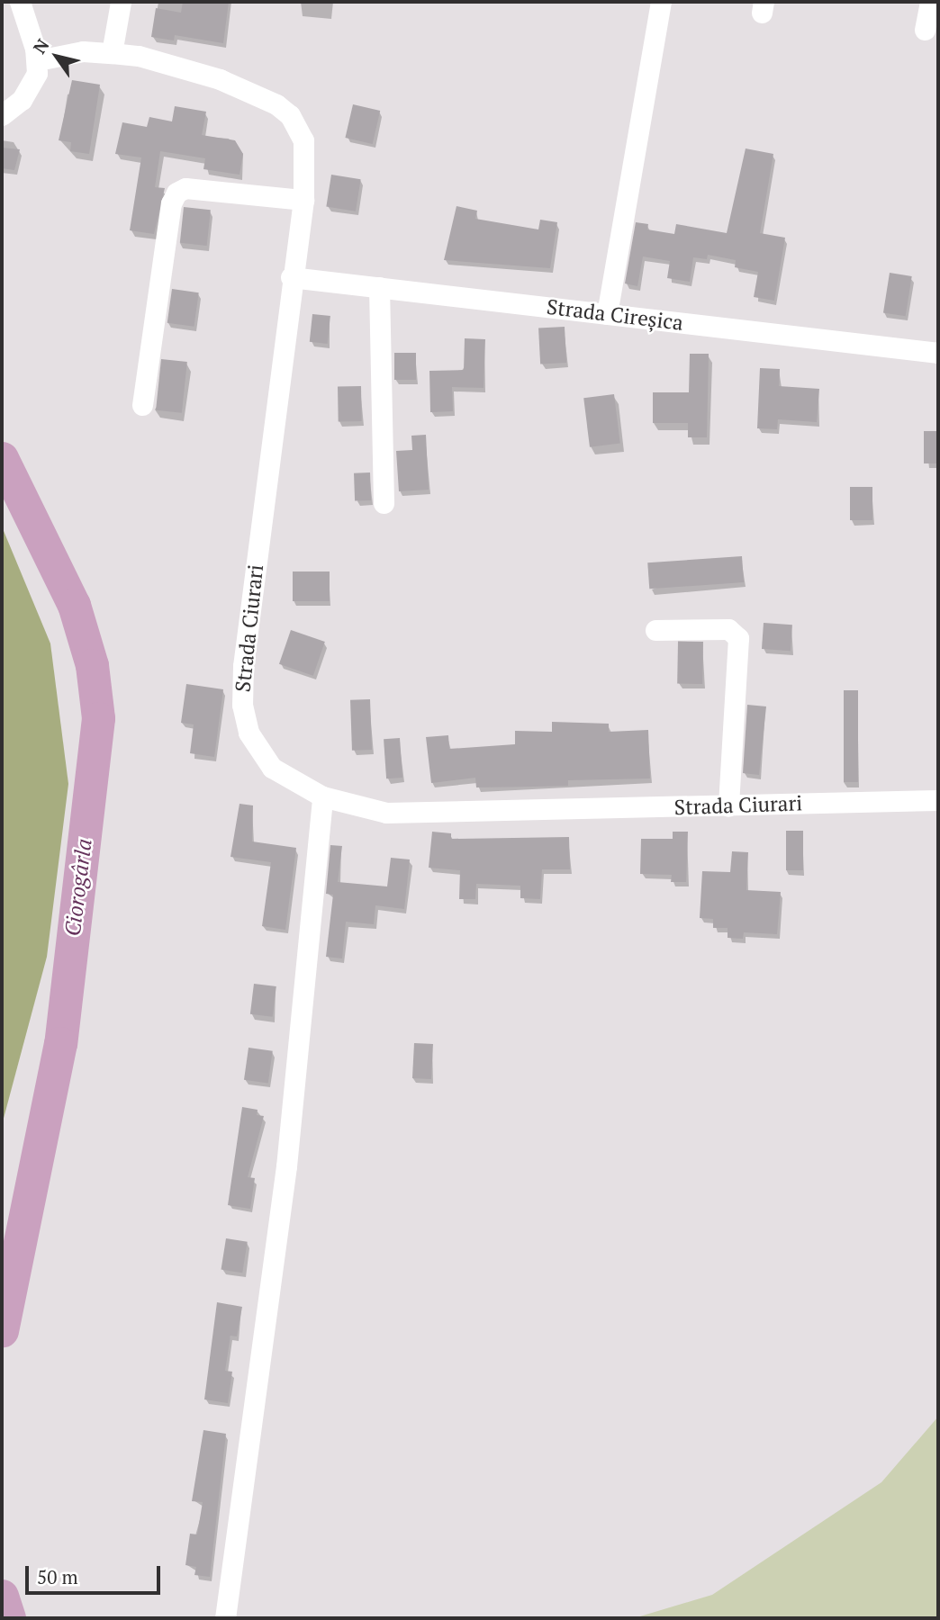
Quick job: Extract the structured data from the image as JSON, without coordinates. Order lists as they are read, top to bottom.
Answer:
{
  "streets": {
    "street": ["Strada Cireșica", "Strada Ciurari"]
  },
  "crossings": [
    ["Strada Cireșica", "Strada Ciurari"]
  ],
  "water": ["Ciorogârla"],
  "scale_bar": "50 m",
  "north": "top left"
}
